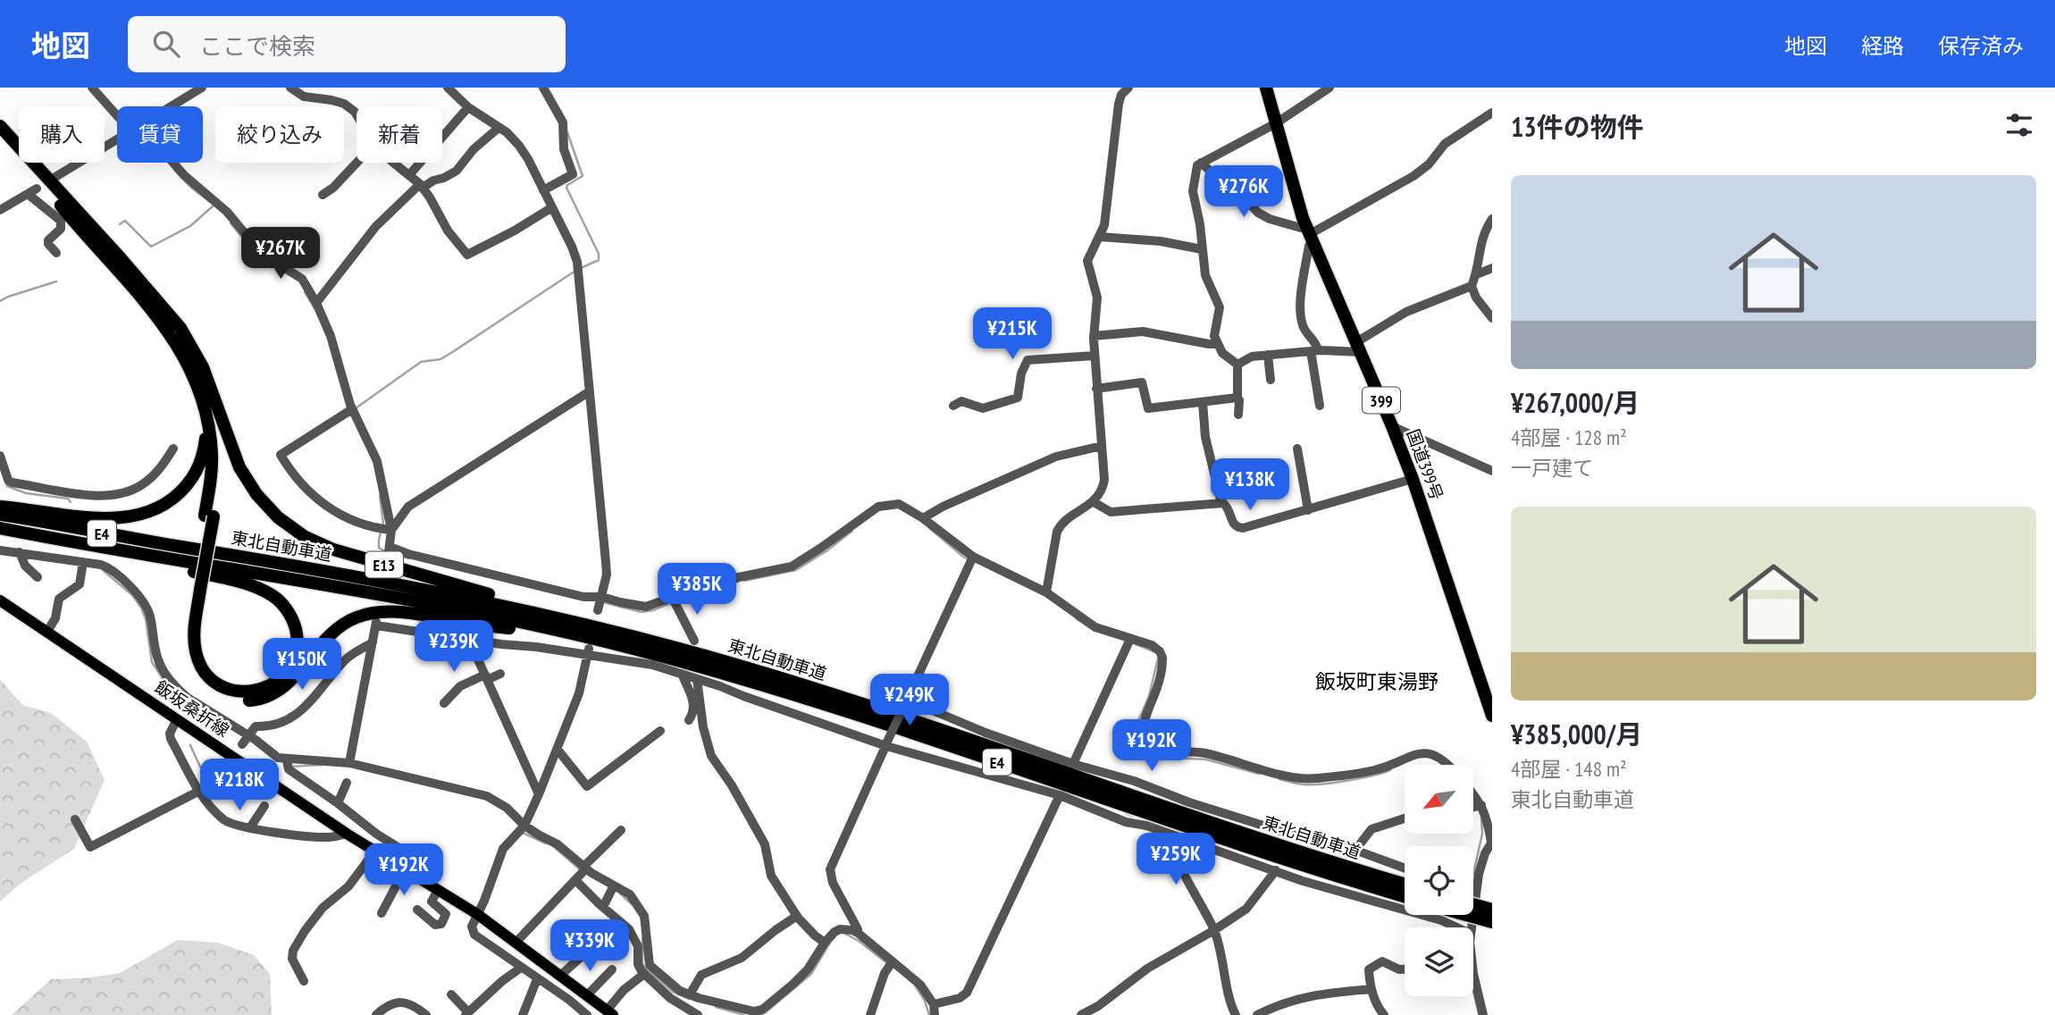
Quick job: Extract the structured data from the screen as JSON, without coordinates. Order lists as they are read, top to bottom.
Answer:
{
  "streets": {
    "highway": [
      "399",
      "国道399号",
      "E4",
      "東北自動車道",
      "E13"
    ],
    "main road": ["飯坂桑折線"]
  },
  "crossings": [
    ["東北自動車道", "E13"]
  ],
  "districts": ["飯坂町東湯野"],
  "north": "bottom left",
  "page": {
    "header": "地図",
    "search": "ここで検索",
    "nav": ["地図", "経路", "保存済み"],
    "heading": "13件の物件",
    "chip": [
      "購入",
      "賃貸",
      "絞り込み",
      "新着"
    ],
    "list": [
      {
        "name": "¥267,000/月",
        "note": "4部屋 · 128 m² · 一戸建て"
      },
      {
        "name": "¥385,000/月",
        "note": "4部屋 · 148 m² · 東北自動車道"
      }
    ],
    "price": [
      "¥276K",
      "¥267K",
      "¥215K",
      "¥138K",
      "¥385K",
      "¥239K",
      "¥150K",
      "¥249K",
      "¥192K",
      "¥218K",
      "¥259K",
      "¥192K",
      "¥339K"
    ]
  }
}
